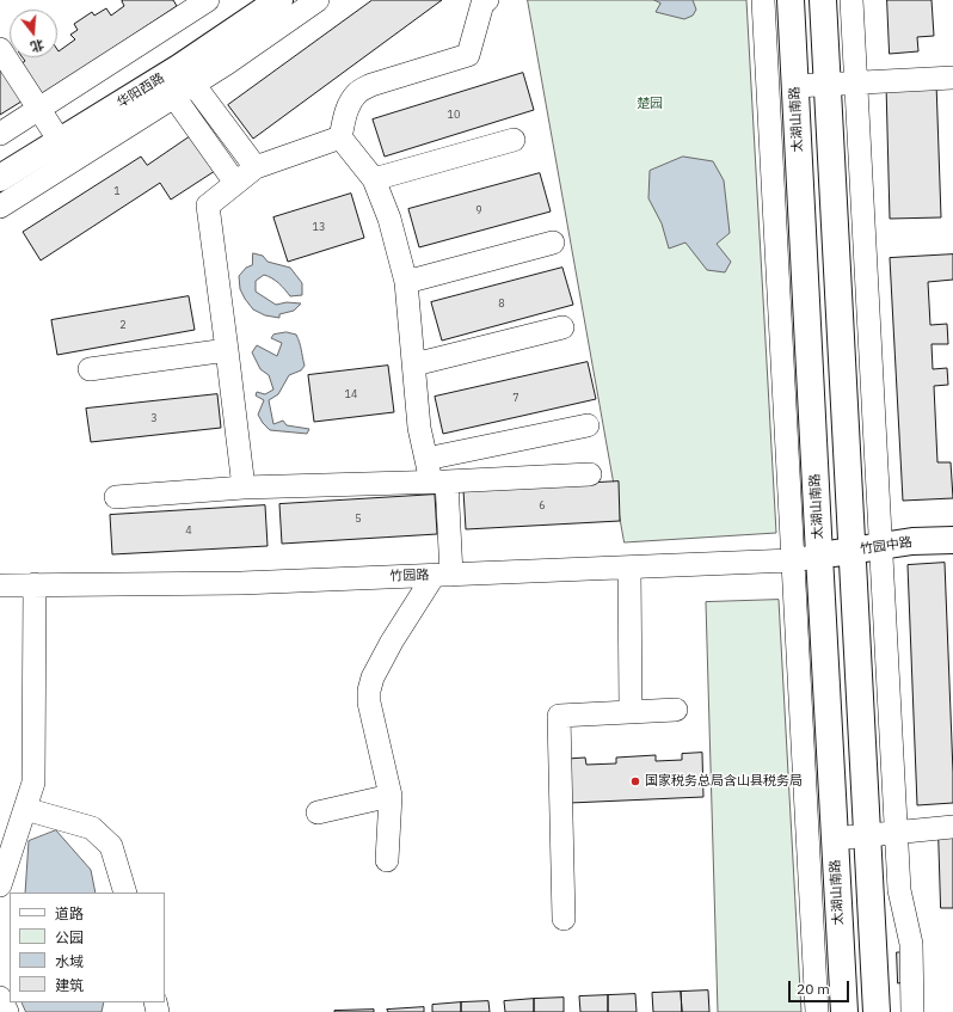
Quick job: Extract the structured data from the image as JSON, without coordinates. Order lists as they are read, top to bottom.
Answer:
{
  "streets": {
    "main road": ["华阳西路", "太湖山南路", "竹园中路"],
    "street": ["竹园路"]
  },
  "crossings": [
    ["太湖山南路", "竹园中路"],
    ["太湖山南路", "竹园路"],
    ["竹园中路", "竹园路"]
  ],
  "parks": ["楚园"],
  "places": ["国家税务总局含山县税务局"],
  "house_numbers": [
    "10",
    "1",
    "9",
    "13",
    "8",
    "2",
    "14",
    "7",
    "3",
    "6",
    "5",
    "4"
  ],
  "legend": [
    "道路",
    "公园",
    "水域",
    "建筑"
  ],
  "scale_bar": "20 m",
  "north": "bottom"
}
